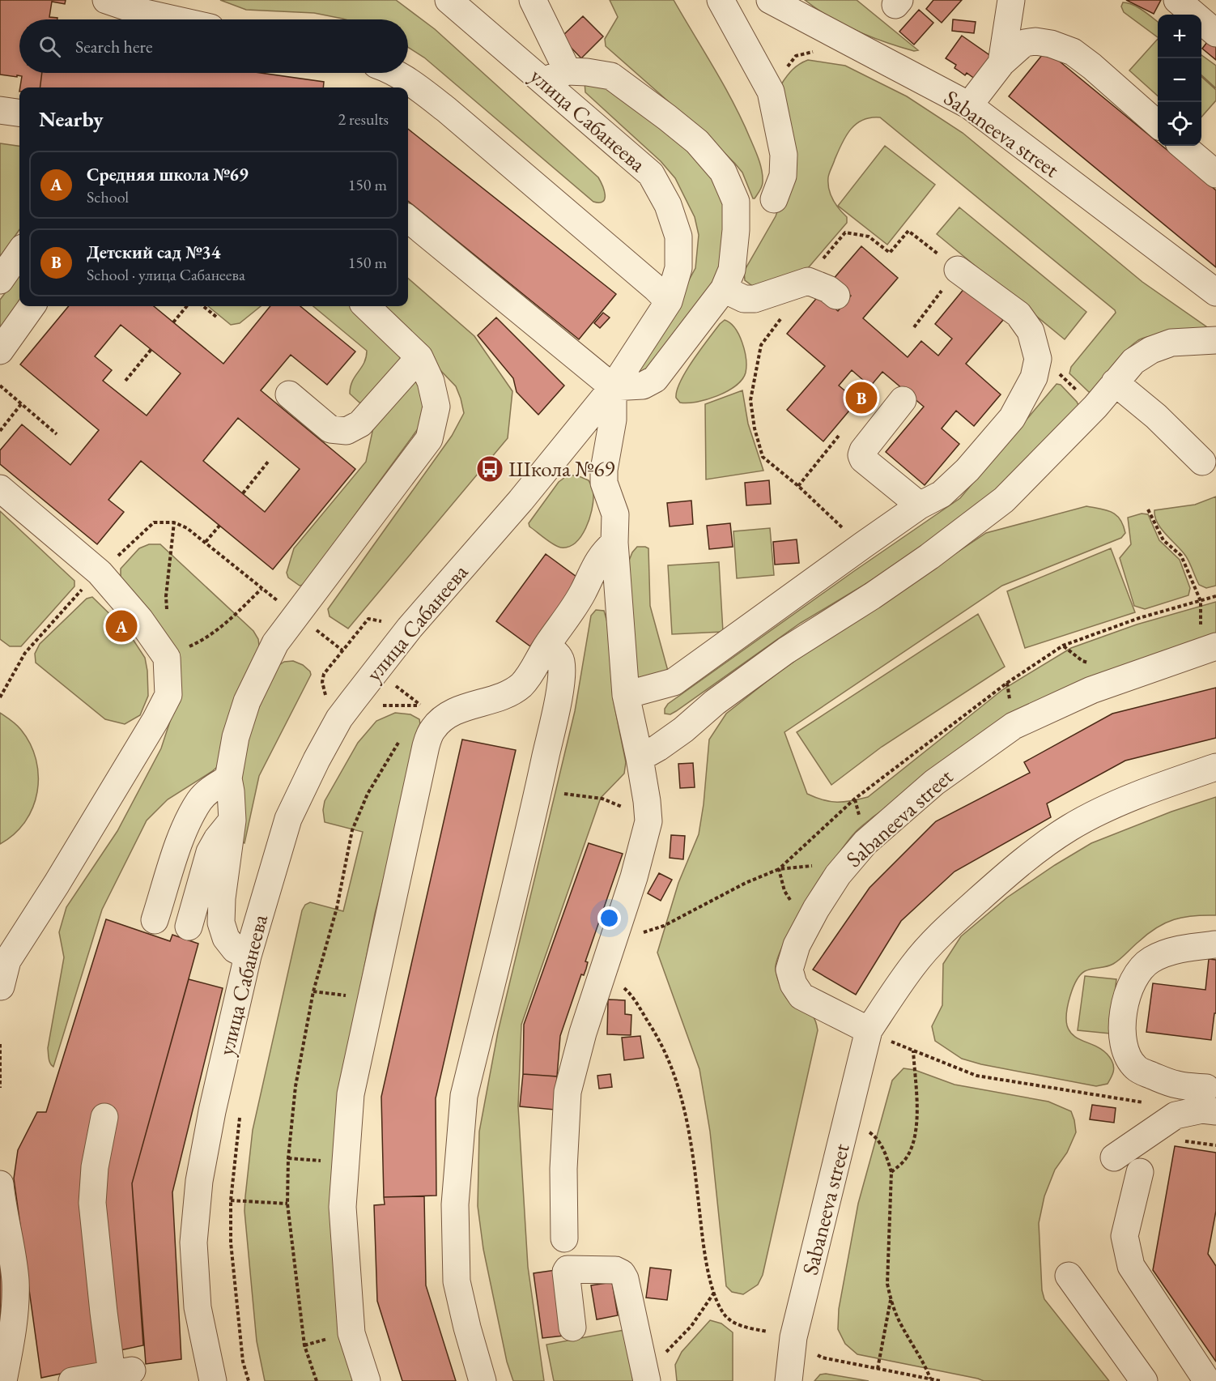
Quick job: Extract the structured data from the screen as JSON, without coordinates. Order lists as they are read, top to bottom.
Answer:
{
  "streets": {
    "street": ["улица Сабанеева", "Sabaneeva street"]
  },
  "places": {
    "bus stop": ["Школа №69"]
  },
  "page": {
    "map_buttons": ["+", "−"],
    "search": "Search here",
    "heading": ["Nearby", "2 results"],
    "list": [
      {
        "mark": "A",
        "name": "Средняя школа №69",
        "note": "School",
        "value": "150 m"
      },
      {
        "mark": "B",
        "name": "Детский сад №34",
        "note": "School · улица Сабанеева",
        "value": "150 m"
      }
    ],
    "pins": ["B", "A"]
  }
}
